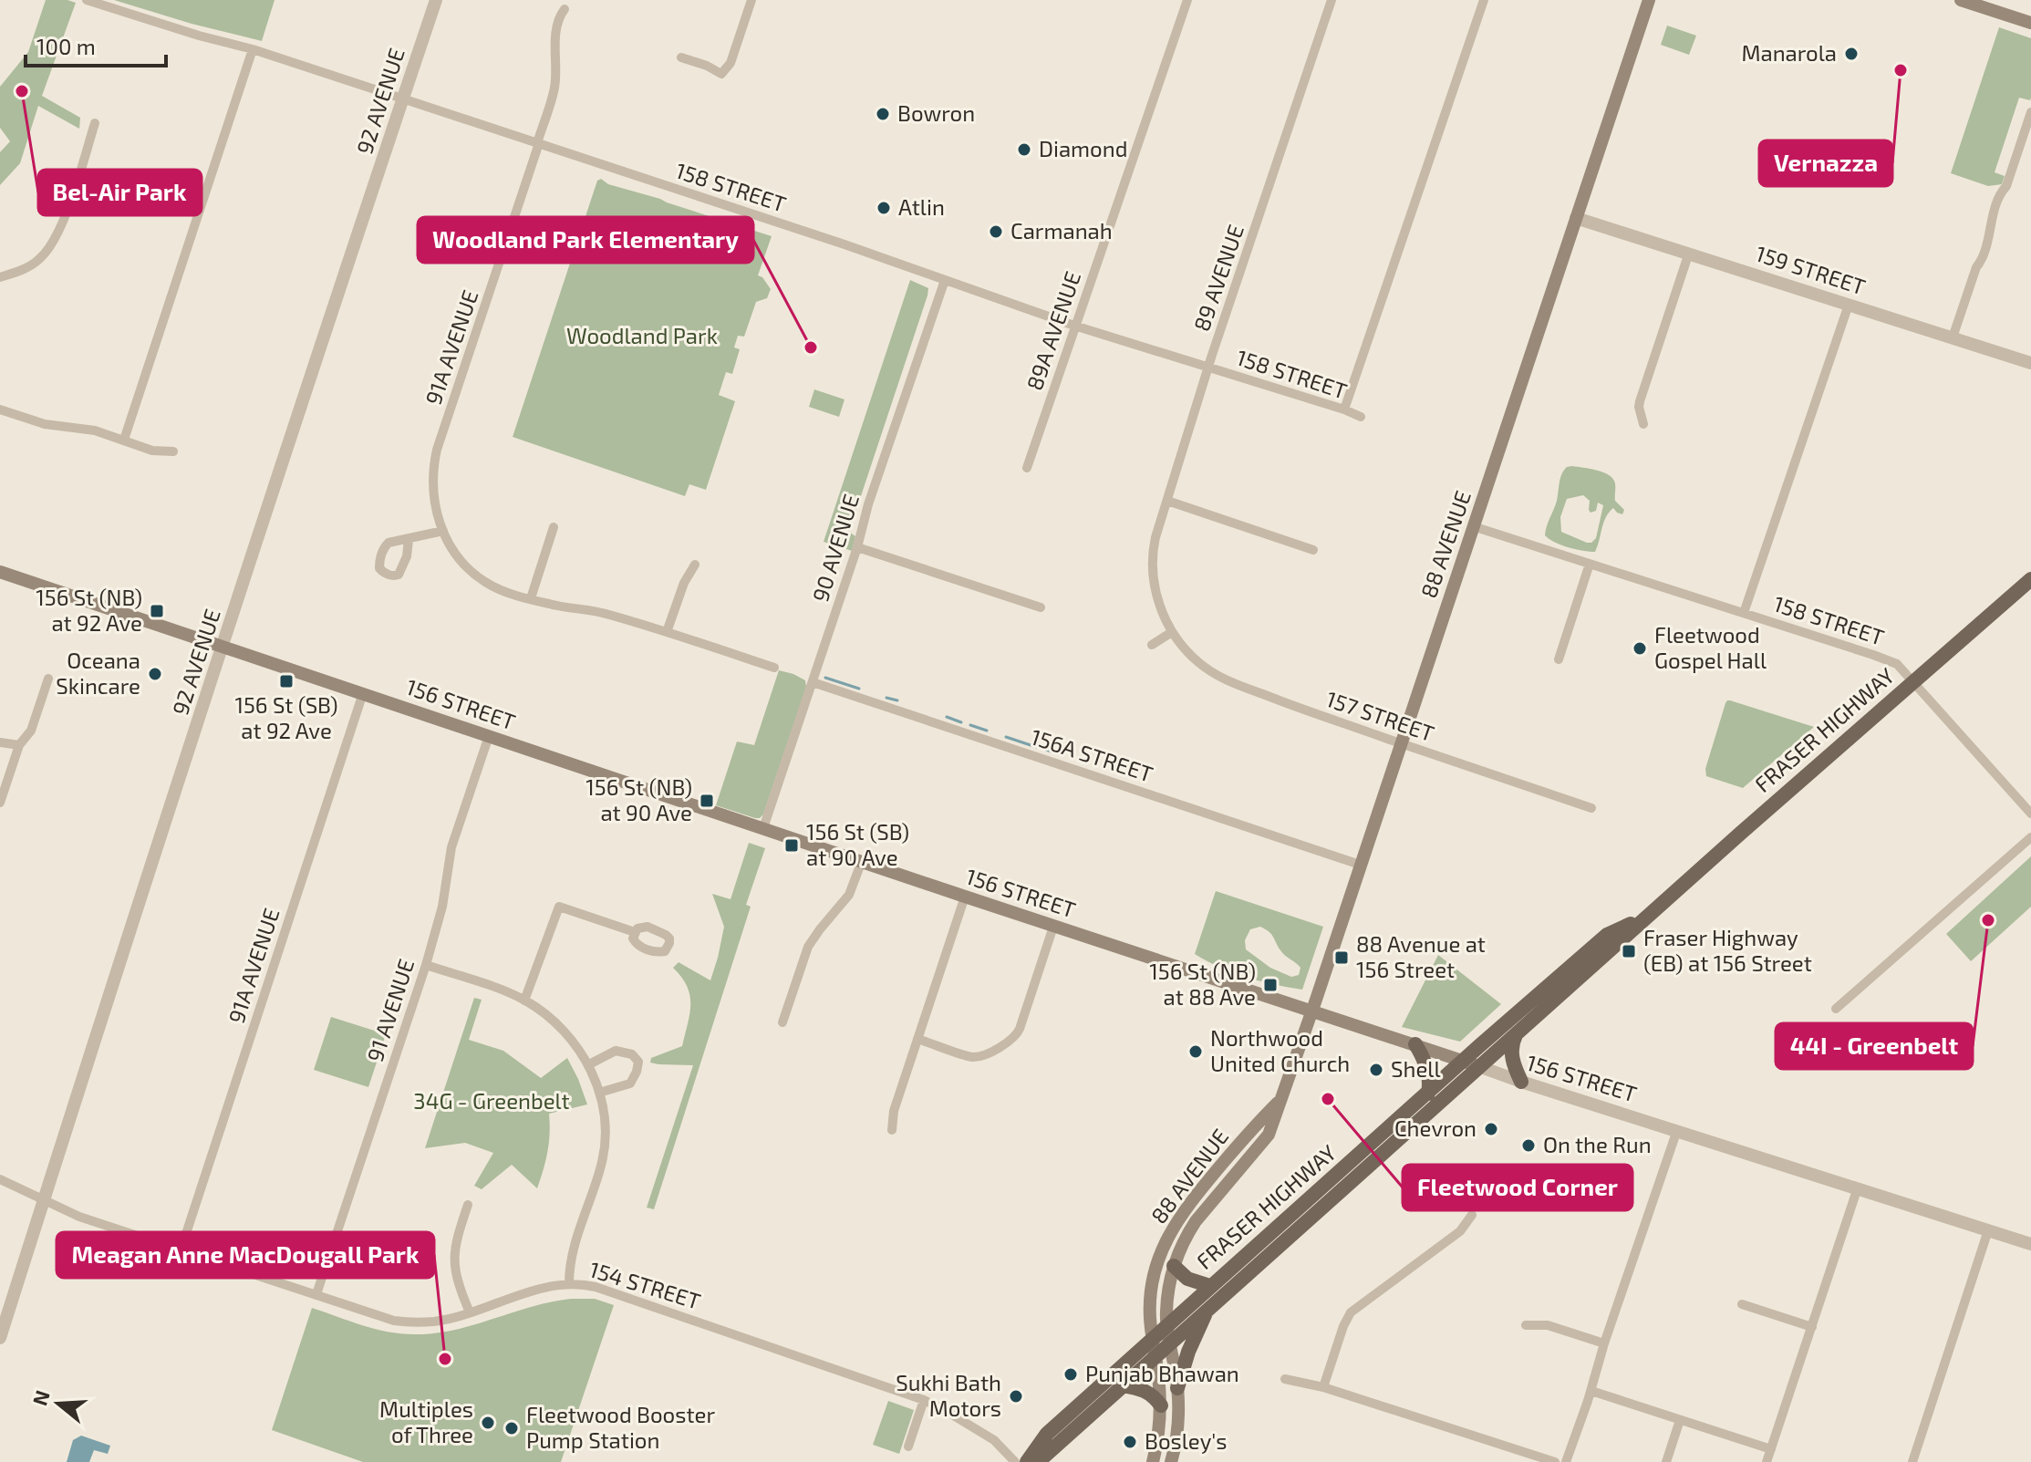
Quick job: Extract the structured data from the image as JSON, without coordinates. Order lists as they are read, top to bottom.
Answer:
{
  "streets": {
    "main road": ["88 AVENUE", "156 STREET", "FRASER HIGHWAY"],
    "street": [
      "92 AVENUE",
      "158 STREET",
      "159 STREET",
      "89 AVENUE",
      "89A AVENUE",
      "91A AVENUE",
      "90 AVENUE",
      "157 STREET",
      "156A STREET",
      "91 AVENUE",
      "154 STREET"
    ]
  },
  "crossings": [
    ["92 AVENUE", "158 STREET"],
    ["92 AVENUE", "156 STREET"],
    ["92 AVENUE", "154 STREET"],
    ["158 STREET", "89 AVENUE"],
    ["158 STREET", "89A AVENUE"],
    ["158 STREET", "91A AVENUE"],
    ["158 STREET", "88 AVENUE"],
    ["158 STREET", "90 AVENUE"],
    ["158 STREET", "FRASER HIGHWAY"],
    ["159 STREET", "88 AVENUE"],
    ["89 AVENUE", "157 STREET"],
    ["91A AVENUE", "156 STREET"],
    ["91A AVENUE", "154 STREET"],
    ["88 AVENUE", "156 STREET"],
    ["88 AVENUE", "157 STREET"],
    ["88 AVENUE", "FRASER HIGHWAY"],
    ["88 AVENUE", "156A STREET"],
    ["90 AVENUE", "156 STREET"],
    ["90 AVENUE", "156A STREET"],
    ["156 STREET", "FRASER HIGHWAY"],
    ["156 STREET", "91 AVENUE"],
    ["91 AVENUE", "154 STREET"]
  ],
  "parks": ["Woodland Park", "34G - Greenbelt"],
  "places": {
    "other": [
      "Manarola",
      "Vernazza",
      "Bel-Air Park",
      "Bowron",
      "Diamond",
      "Atlin",
      "Carmanah",
      "Woodland Park Elementary",
      "Fleetwood Gospel Hall",
      "Oceana Skincare",
      "44I - Greenbelt",
      "Northwood United Church",
      "Shell",
      "Fleetwood Corner",
      "Chevron",
      "On the Run",
      "Meagan Anne MacDougall Park",
      "Punjab Bhawan",
      "Sukhi Bath Motors",
      "Multiples of Three",
      "Fleetwood Booster Pump Station",
      "Bosley's"
    ],
    "transit": [
      "156 St (NB) at 92 Ave",
      "156 St (SB) at 92 Ave",
      "156 St (NB) at 90 Ave",
      "156 St (SB) at 90 Ave",
      "Fraser Highway (EB) at 156 Street",
      "88 Avenue at 156 Street",
      "156 St (NB) at 88 Ave"
    ]
  },
  "scale_bar": "100 m",
  "north": "left"
}
